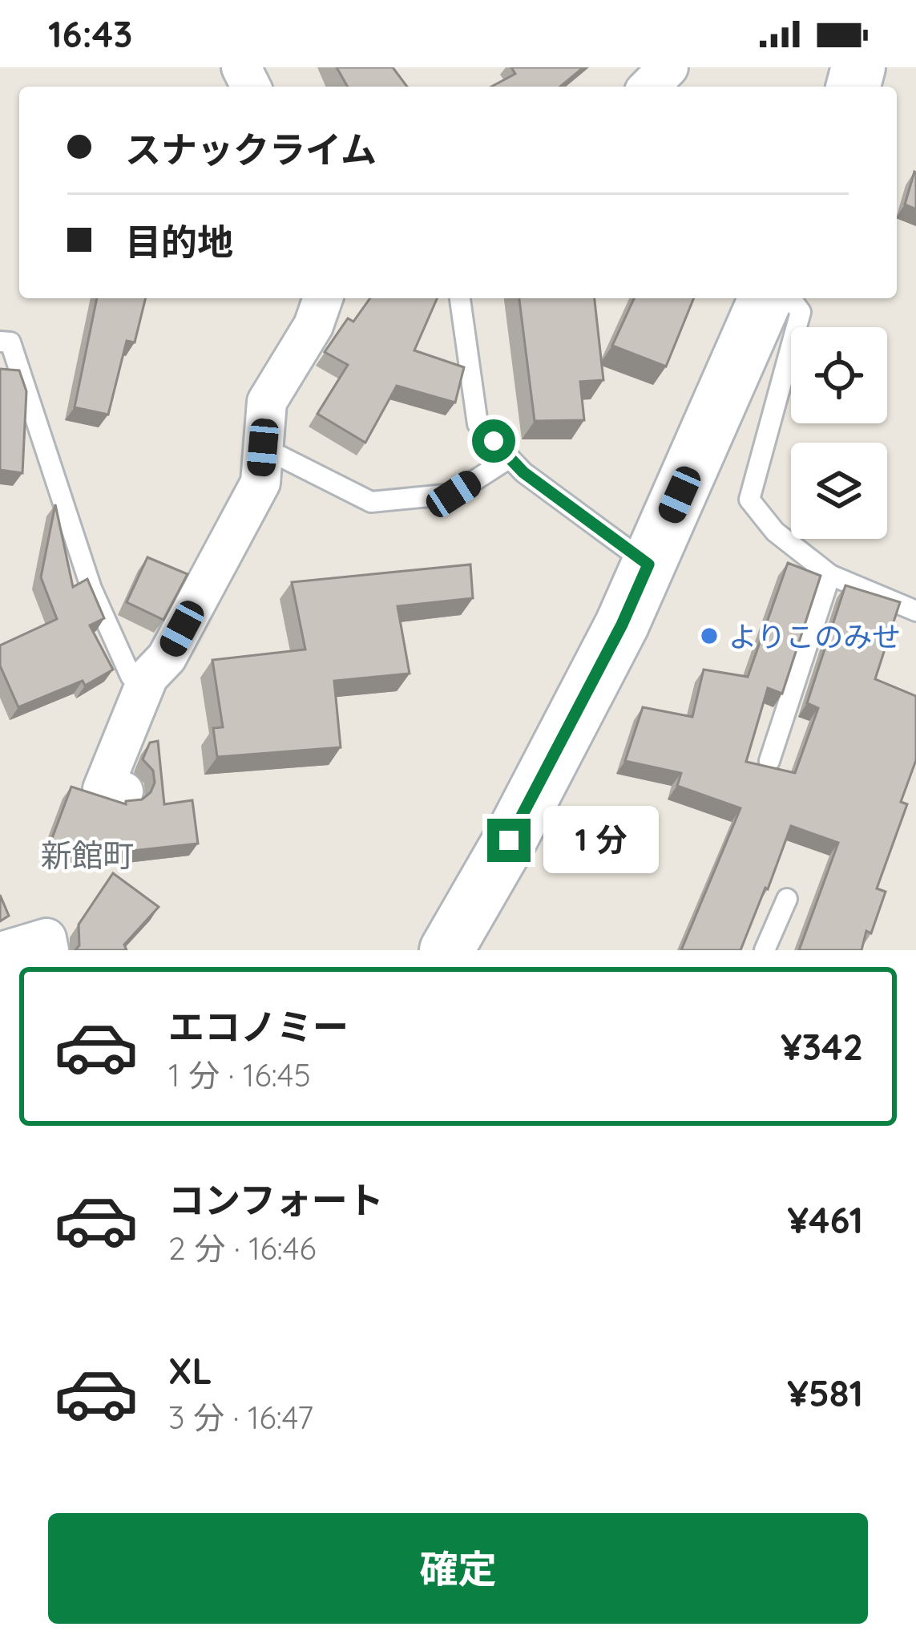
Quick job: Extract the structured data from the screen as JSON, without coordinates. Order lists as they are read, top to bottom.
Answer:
{
  "districts": ["新館町"],
  "places": ["よりこのみせ"],
  "page": {
    "status": "16:43",
    "banner": ["スナックライム", "目的地"],
    "bubble": "1 分",
    "list": [
      {
        "name": "エコノミー",
        "note": "1 分 · 16:45",
        "value": "¥342"
      },
      {
        "name": "コンフォート",
        "note": "2 分 · 16:46",
        "value": "¥461"
      },
      {
        "name": "XL",
        "note": "3 分 · 16:47",
        "value": "¥581"
      }
    ],
    "buttons": "確定"
  }
}
